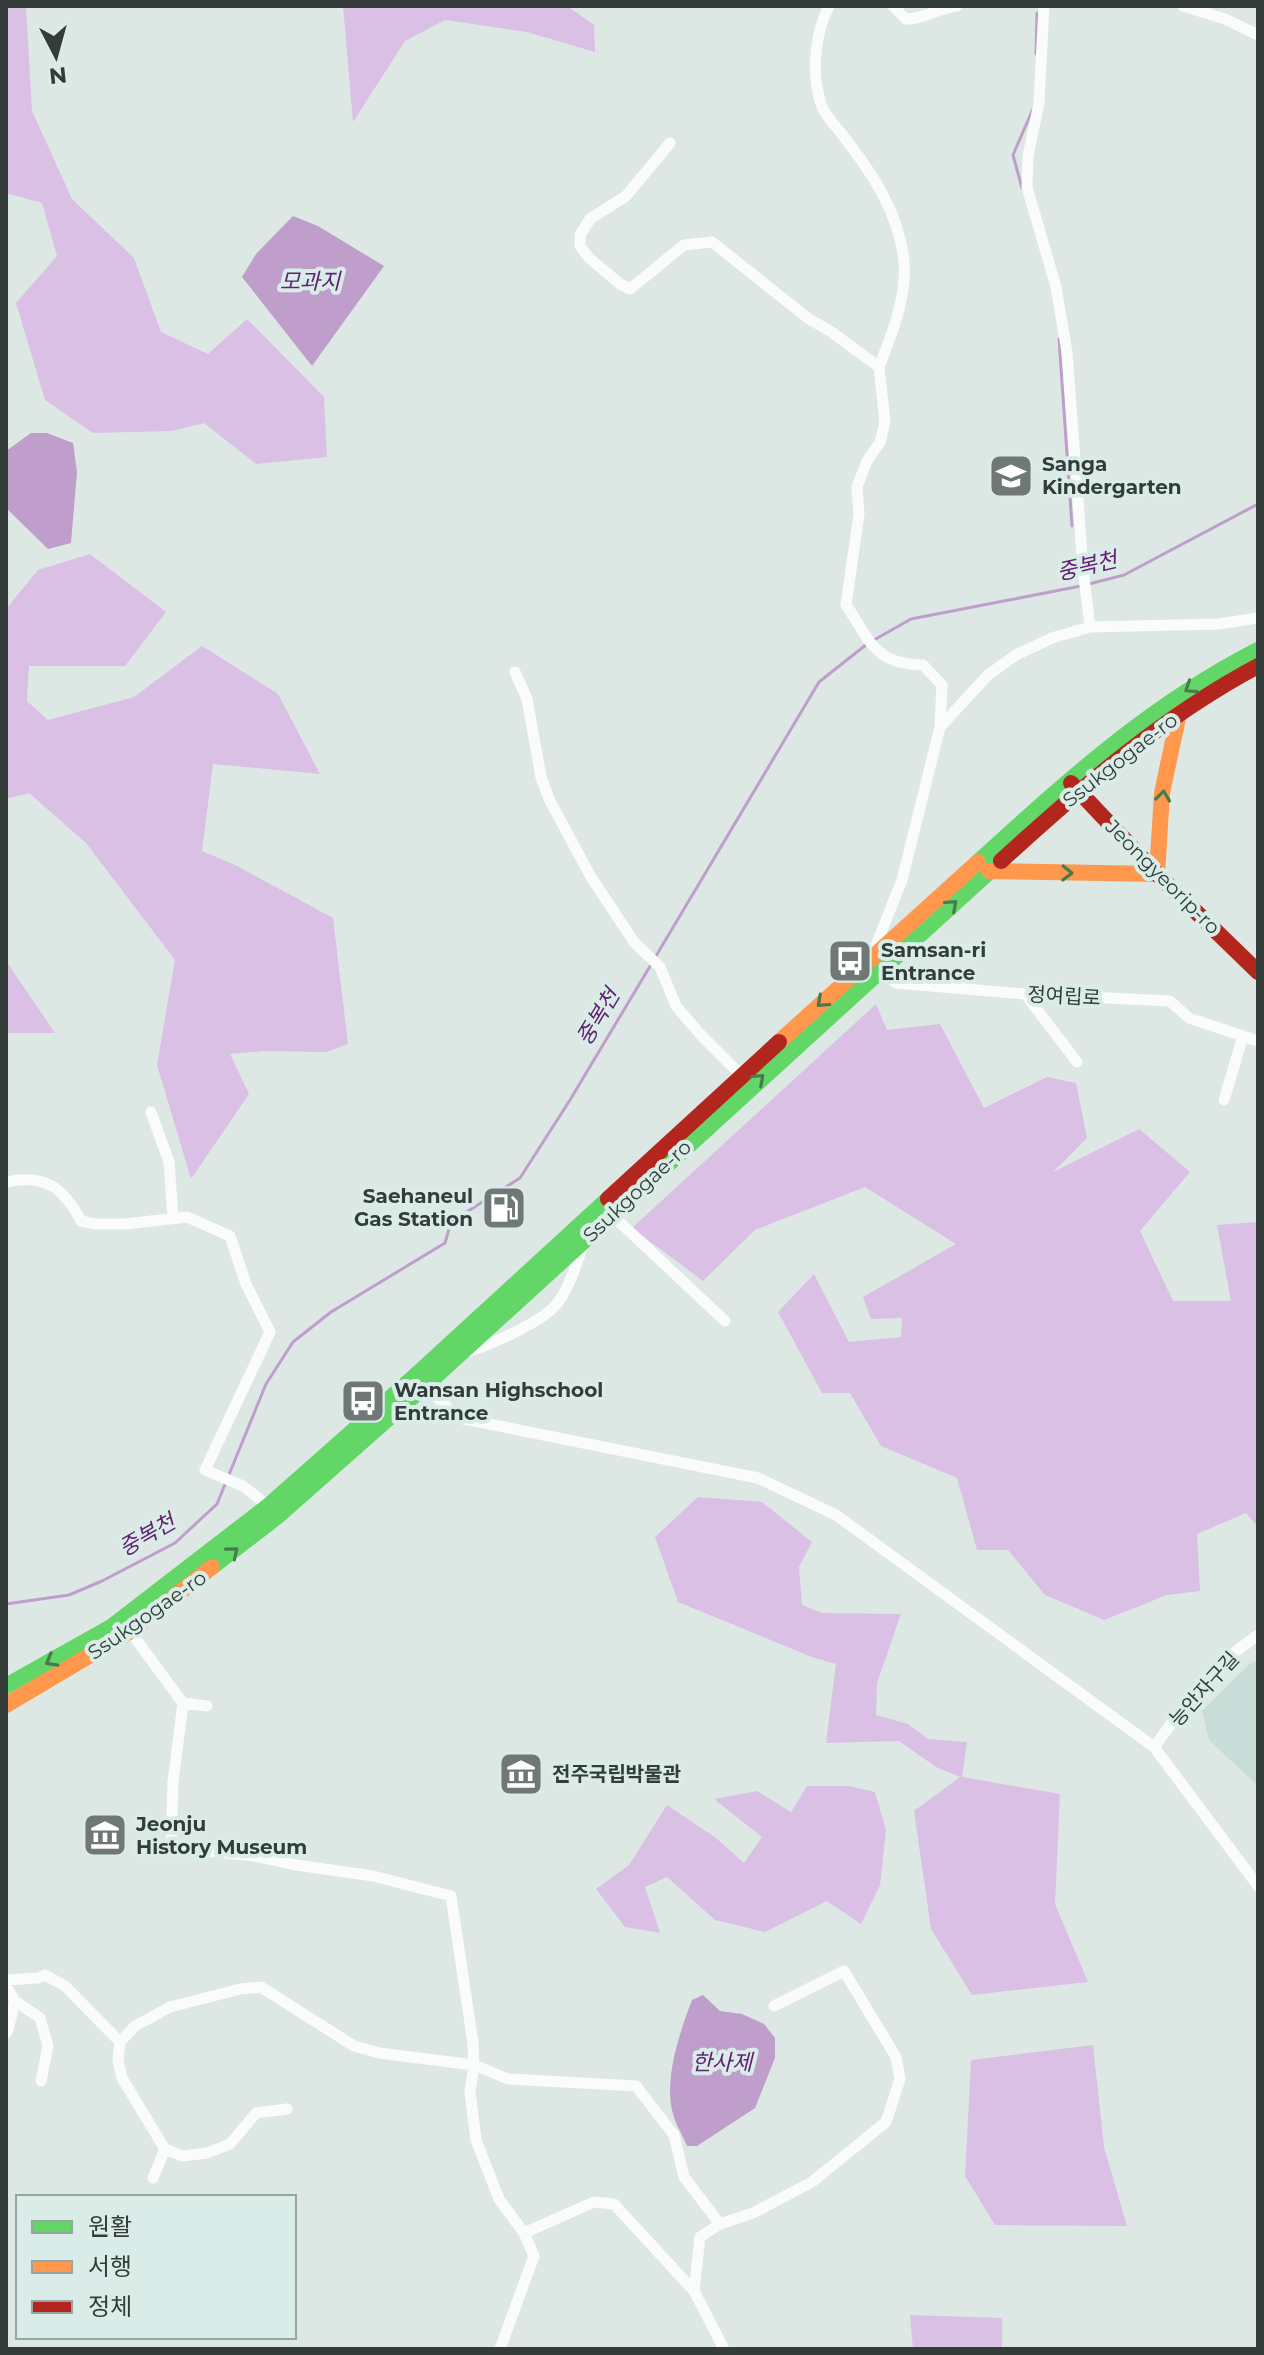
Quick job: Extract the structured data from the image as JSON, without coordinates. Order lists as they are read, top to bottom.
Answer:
{
  "streets": {
    "street": [
      "Ssukgogae-ro",
      "Jeongyeorip-ro",
      "정여립로",
      "능안자구길"
    ]
  },
  "crossings": [
    ["Ssukgogae-ro", "Jeongyeorip-ro"],
    ["Ssukgogae-ro", "정여립로"]
  ],
  "water": ["모과지", "중복천", "한사제"],
  "places": {
    "school or university": ["Sanga Kindergarten"],
    "bus stop": ["Samsan-ri Entrance", "Wansan Highschool Entrance"],
    "fuel station": ["Saehaneul Gas Station"],
    "museum": ["전주국립박물관", "Jeonju History Museum"]
  },
  "legend": ["원활", "서행", "정체"],
  "north": "bottom"
}
